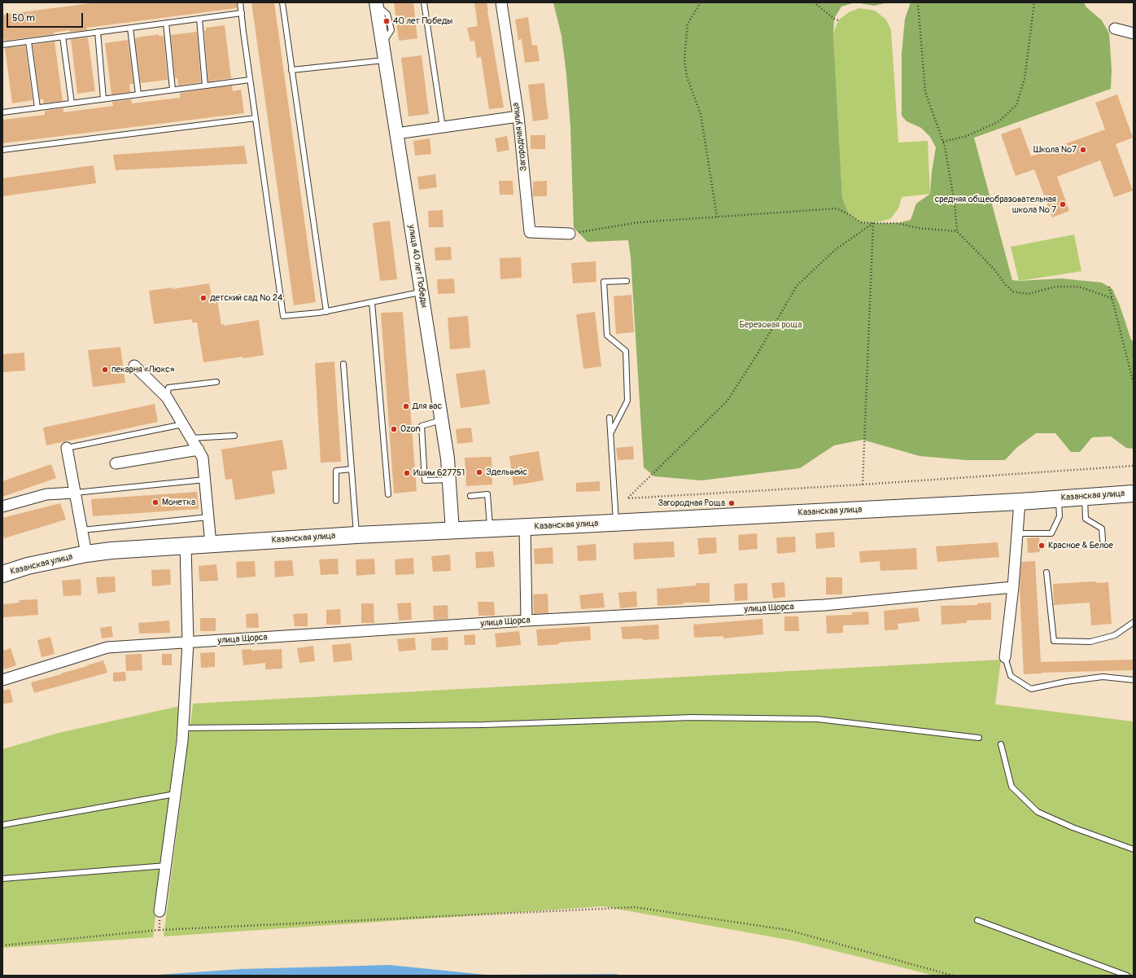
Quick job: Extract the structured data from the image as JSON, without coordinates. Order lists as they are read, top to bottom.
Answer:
{
  "streets": {
    "main road": ["Казанская улица"],
    "street": ["Загородная улица", "улица 40 лет Победы", "улица Щорса"]
  },
  "crossings": [
    ["улица 40 лет Победы", "Казанская улица"]
  ],
  "parks": ["Березовая роща"],
  "places": [
    "40 лет Победы",
    "Школа №7",
    "средняя общеобразовательная школа № 7",
    "детский сад № 24",
    "пекарня «Люкс»",
    "Для вас",
    "Ozon",
    "Эдельвейс",
    "Ишим 627751",
    "Монетка",
    "Загородная Роща",
    "Красное & Белое"
  ],
  "scale_bar": "50 m"
}
